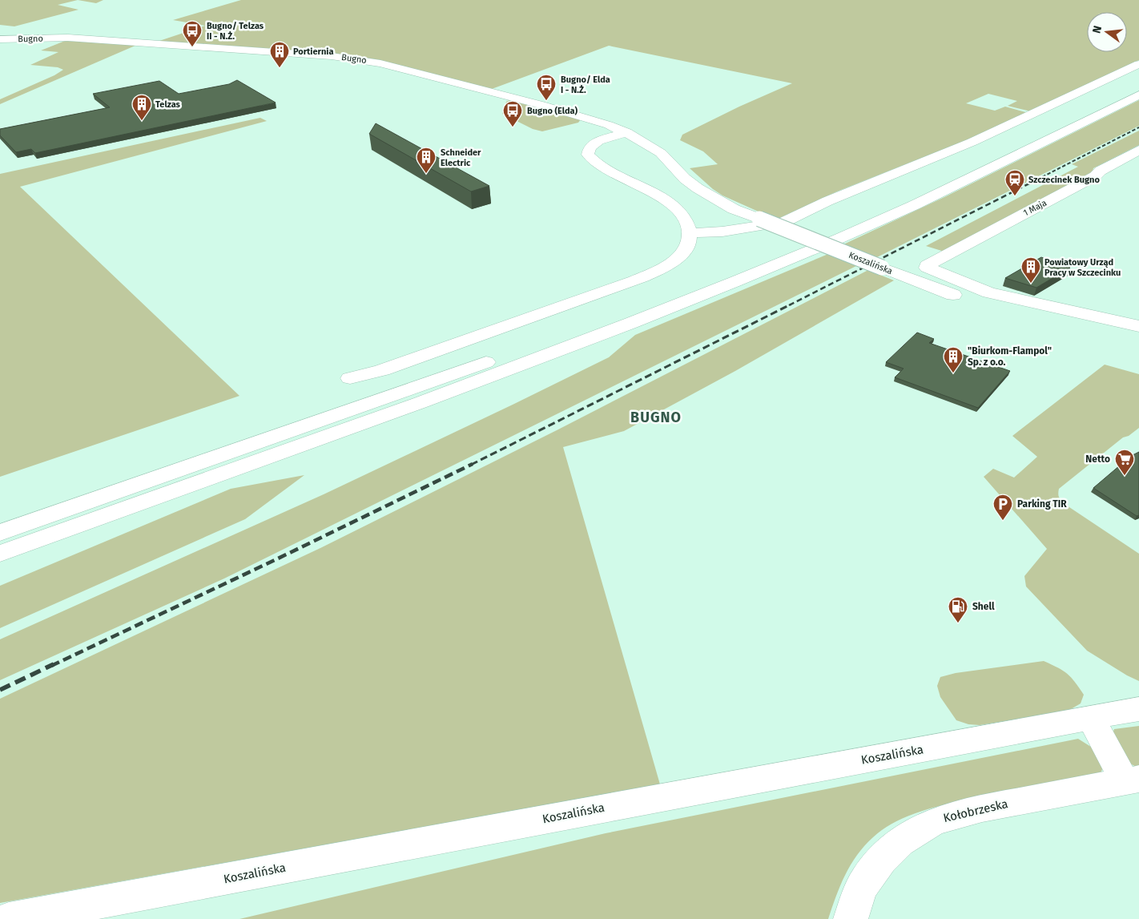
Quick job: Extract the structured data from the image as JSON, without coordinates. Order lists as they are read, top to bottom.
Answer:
{
  "streets": {
    "main road": [
      "Bugno",
      "1 Maja",
      "Koszalińska",
      "Kołobrzeska"
    ]
  },
  "crossings": [
    ["Bugno", "Koszalińska"],
    ["Koszalińska", "Kołobrzeska"]
  ],
  "districts": ["BUGNO"],
  "places": {
    "bus stop": ["Bugno/ Telzas II - N.Ż.", "Bugno/ Elda I - N.Ż.", "Bugno (Elda)"],
    "building": [
      "Portiernia",
      "Telzas",
      "Schneider Electric",
      "Powiatowy Urząd Pracy w Szczecinku",
      "\"Biurkom-Flampol\" Sp. z o.o."
    ],
    "station": ["Szczecinek Bugno"],
    "supermarket": ["Netto"],
    "parking": ["Parking TIR"],
    "fuel station": ["Shell"]
  },
  "north": "left"
}
